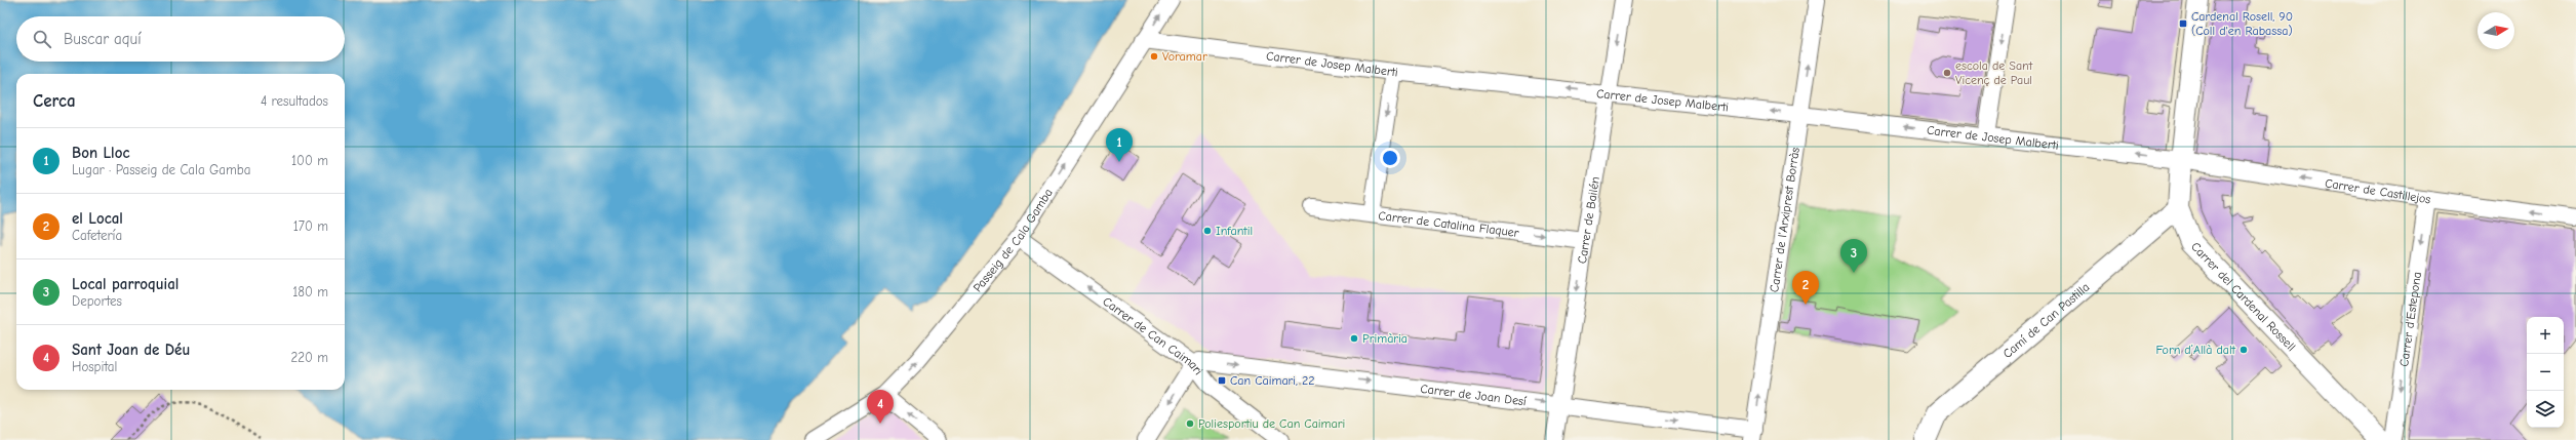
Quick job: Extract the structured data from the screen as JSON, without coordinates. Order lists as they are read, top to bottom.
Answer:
{
  "streets": {
    "street": [
      "Carrer de Josep Malberti",
      "Carrer de Castillejos",
      "Carrer de Bailén",
      "Carrer de l'Arxiprest Borràs",
      "Carrer de Catalina Flaquer",
      "Passeig de Cala Gamba",
      "Carrer del Cardenal Rossell",
      "Camí de Can Pastilla",
      "Carrer d'Estepona",
      "Carrer de Can Caimari",
      "Carrer de Joan Desí"
    ]
  },
  "crossings": [
    ["Carrer de Josep Malberti", "Carrer de Castillejos"],
    ["Carrer de Josep Malberti", "Carrer de Bailén"],
    ["Carrer de Josep Malberti", "Carrer de l'Arxiprest Borràs"],
    ["Carrer de Josep Malberti", "Passeig de Cala Gamba"],
    ["Carrer de Josep Malberti", "Carrer del Cardenal Rossell"],
    ["Carrer de Castillejos", "Carrer del Cardenal Rossell"],
    ["Carrer de Castillejos", "Carrer d'Estepona"],
    ["Carrer de Bailén", "Carrer de Catalina Flaquer"],
    ["Carrer de Bailén", "Carrer de Joan Desí"],
    ["Carrer de l'Arxiprest Borràs", "Carrer de Joan Desí"],
    ["Passeig de Cala Gamba", "Carrer de Can Caimari"],
    ["Carrer del Cardenal Rossell", "Camí de Can Pastilla"],
    ["Carrer de Can Caimari", "Carrer de Joan Desí"]
  ],
  "one_way": [
    "Carrer de Josep Malberti",
    "Carrer de Castillejos",
    "Carrer de Bailén",
    "Carrer de l'Arxiprest Borràs",
    "Carrer de Catalina Flaquer",
    "Passeig de Cala Gamba",
    "Carrer d'Estepona",
    "Carrer de Can Caimari",
    "Carrer de Joan Desí"
  ],
  "places": {
    "transit": ["Cardenal Rosell, 90 (Coll d'en Rabassa)", "Can Caimari, 22"],
    "other": [
      "Voramar",
      "escola de Sant Vicenç de Paul",
      "Infantil",
      "Primària",
      "Forn d’Allà dalt",
      "Poliesportiu de Can Caimari"
    ]
  },
  "north": "right",
  "page": {
    "search": "Buscar aquí",
    "heading": ["Cerca", "4 resultados"],
    "list": [
      {
        "mark": "1",
        "name": "Bon Lloc",
        "note": "Lugar · Passeig de Cala Gamba",
        "value": "100 m"
      },
      {
        "mark": "2",
        "name": "el Local",
        "note": "Cafetería",
        "value": "170 m"
      },
      {
        "mark": "3",
        "name": "Local parroquial",
        "note": "Deportes",
        "value": "180 m"
      },
      {
        "mark": "4",
        "name": "Sant Joan de Déu",
        "note": "Hospital",
        "value": "220 m"
      }
    ],
    "pins": [
      "1",
      "3",
      "2",
      "4"
    ],
    "map_buttons": ["+", "−"]
  }
}
